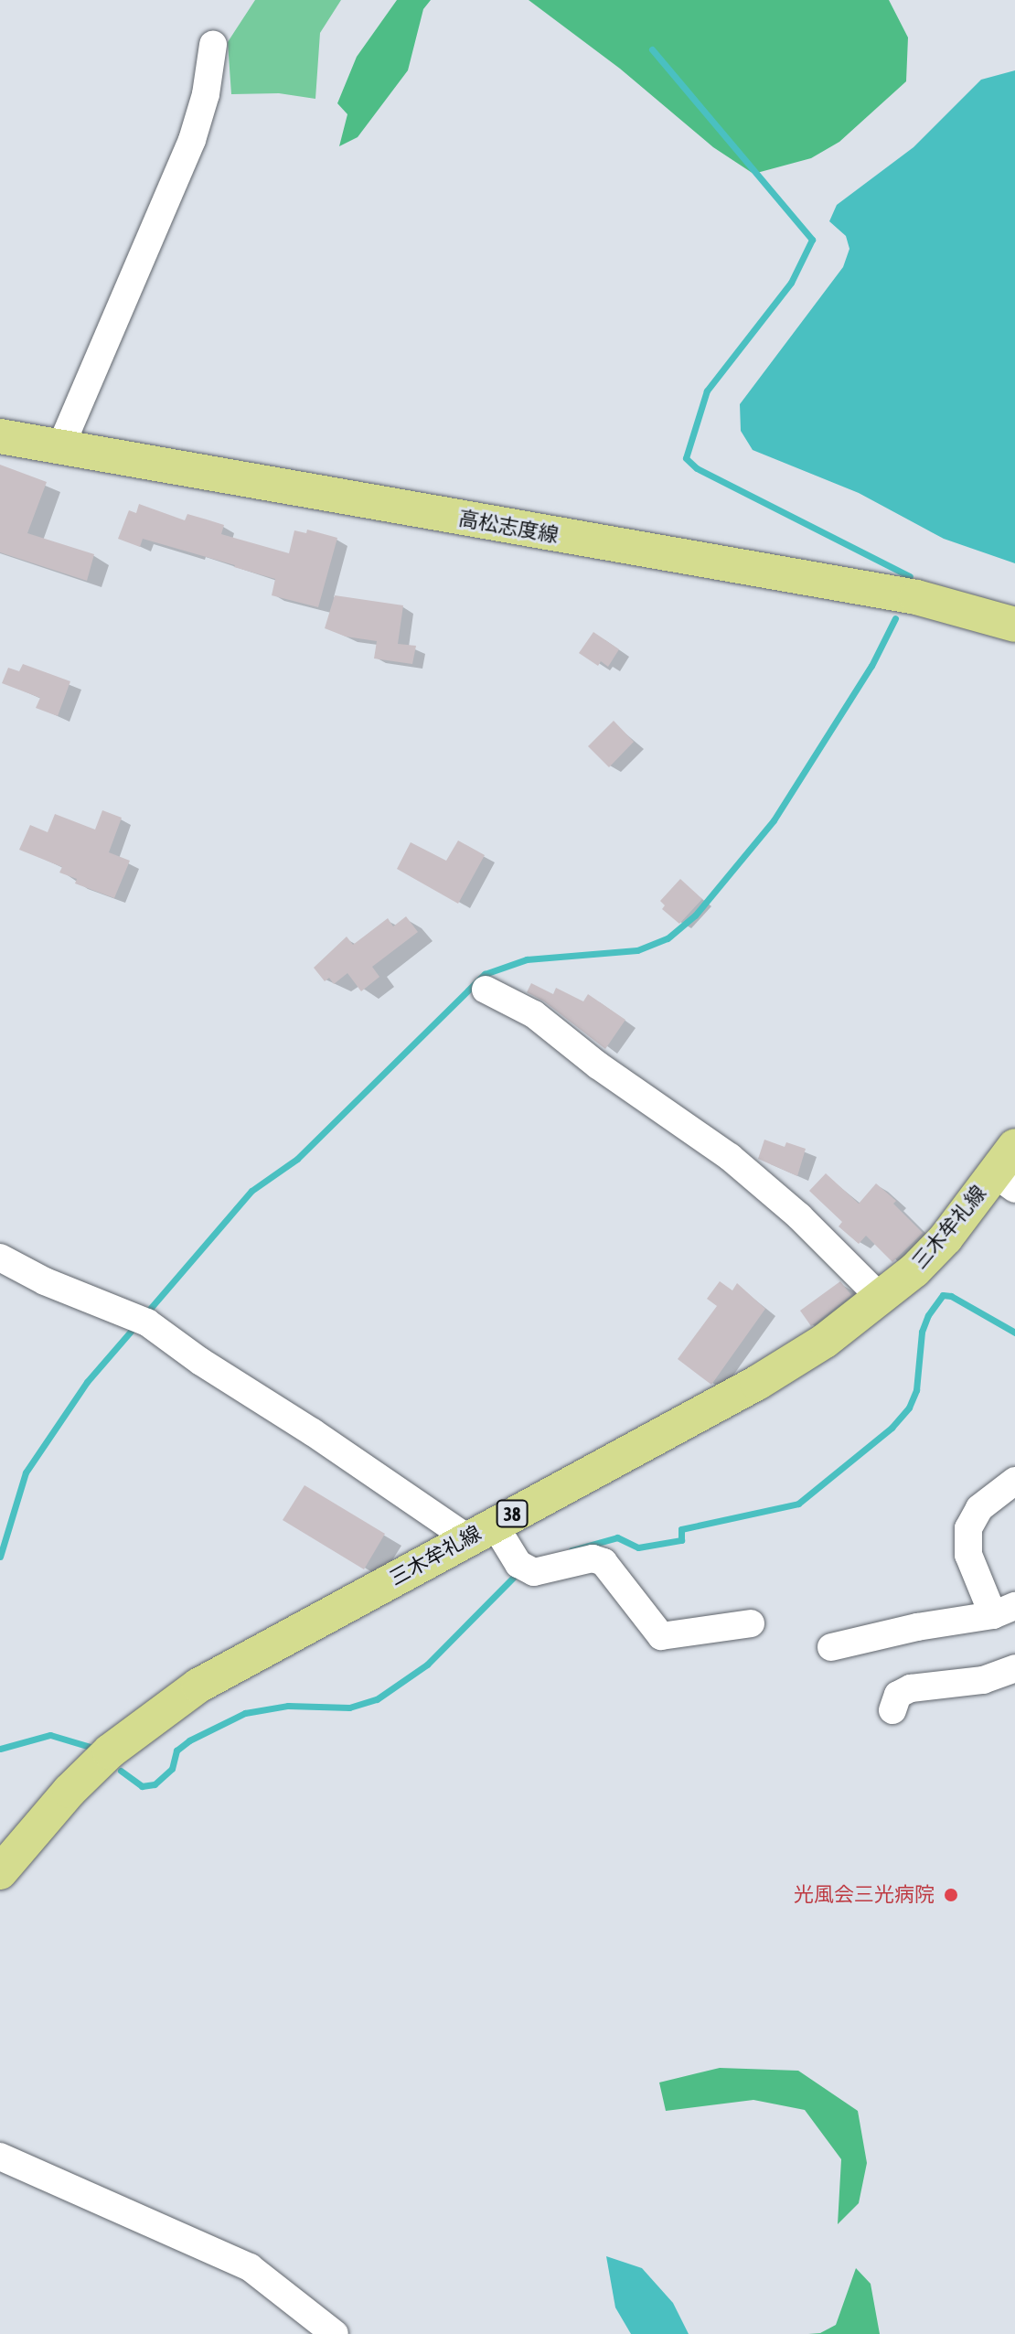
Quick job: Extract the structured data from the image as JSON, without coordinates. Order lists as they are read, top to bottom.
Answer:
{
  "streets": {
    "main road": ["高松志度線", "三木牟礼線", "38"]
  },
  "places": ["光風会三光病院"]
}
